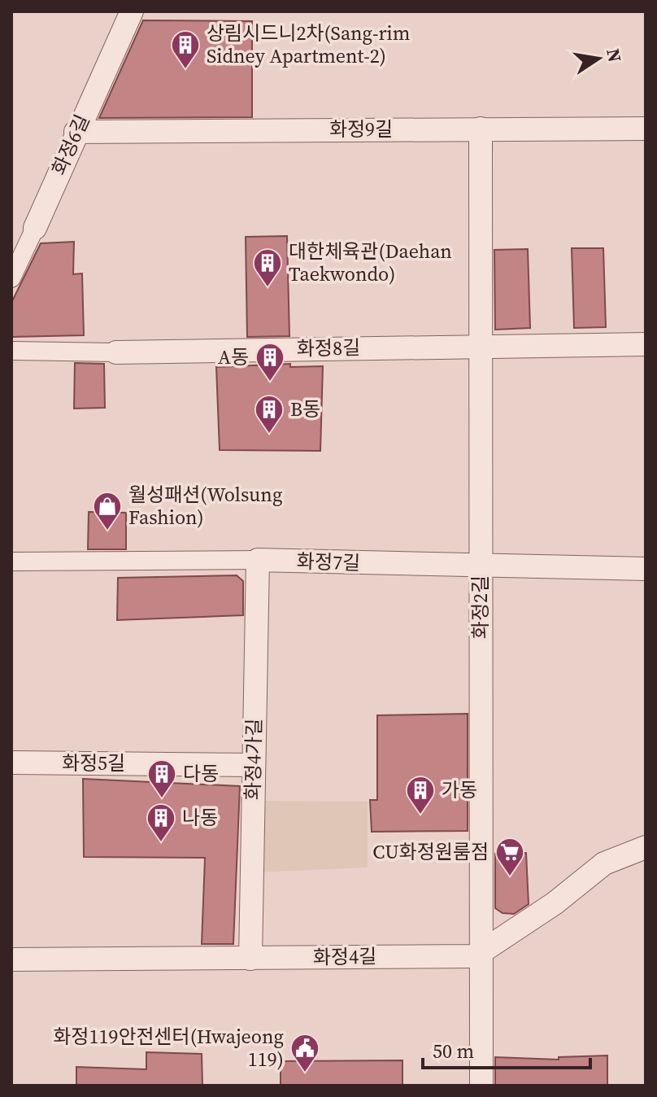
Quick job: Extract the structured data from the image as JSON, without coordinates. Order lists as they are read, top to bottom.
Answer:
{
  "streets": {
    "street": [
      "화정9길",
      "화정6길",
      "화정8길",
      "화정7길",
      "화정2길",
      "화정4가길",
      "화정5길",
      "화정4길"
    ]
  },
  "crossings": [
    ["화정9길", "화정6길"],
    ["화정9길", "화정2길"],
    ["화정8길", "화정2길"],
    ["화정7길", "화정2길"],
    ["화정7길", "화정4가길"],
    ["화정2길", "화정4길"],
    ["화정4가길", "화정5길"],
    ["화정4가길", "화정4길"]
  ],
  "places": {
    "building": [
      "상림시드니2차(Sang-rim Sidney Apartment-2)",
      "대한체육관(Daehan Taekwondo)",
      "A동",
      "B동",
      "다동",
      "가동",
      "나동"
    ],
    "shop": ["월성패션(Wolsung Fashion)"],
    "supermarket": ["CU화정원룸점"],
    "public building": ["화정119안전센터(Hwajeong 119)"]
  },
  "scale_bar": "50 m",
  "north": "right"
}
